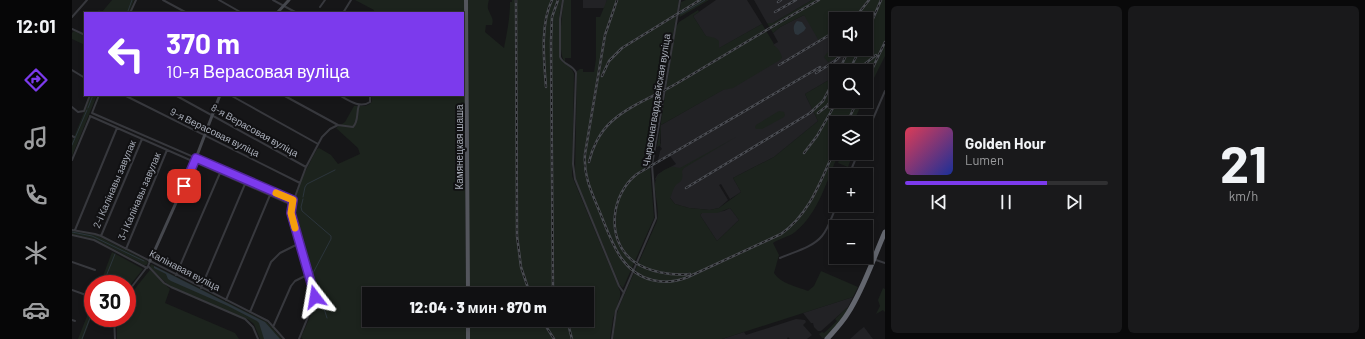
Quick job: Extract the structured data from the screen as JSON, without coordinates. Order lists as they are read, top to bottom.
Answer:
{
  "streets": {
    "main road": ["Камянецкая шаша"],
    "street": [
      "Чырвонагвардзейская вуліца",
      "8-я Верасовая вуліца",
      "9-я Верасовая вуліца",
      "2-і Калінавы завулак",
      "3-і Калінавы завулак",
      "Калінавая вуліца"
    ]
  },
  "crossings": [
    ["2-і Калінавы завулак", "Калінавая вуліца"],
    ["3-і Калінавы завулак", "Калінавая вуліца"]
  ],
  "page": {
    "tabs": "12:01",
    "tile": ["21", "km/h"],
    "map_buttons": ["+", "−"],
    "turn": ["370 m", "10-я Верасовая вуліца"],
    "song": ["Golden Hour", "Lumen"],
    "limit": "30",
    "trip": "12:04 · 3 мин · 870 m"
  }
}
